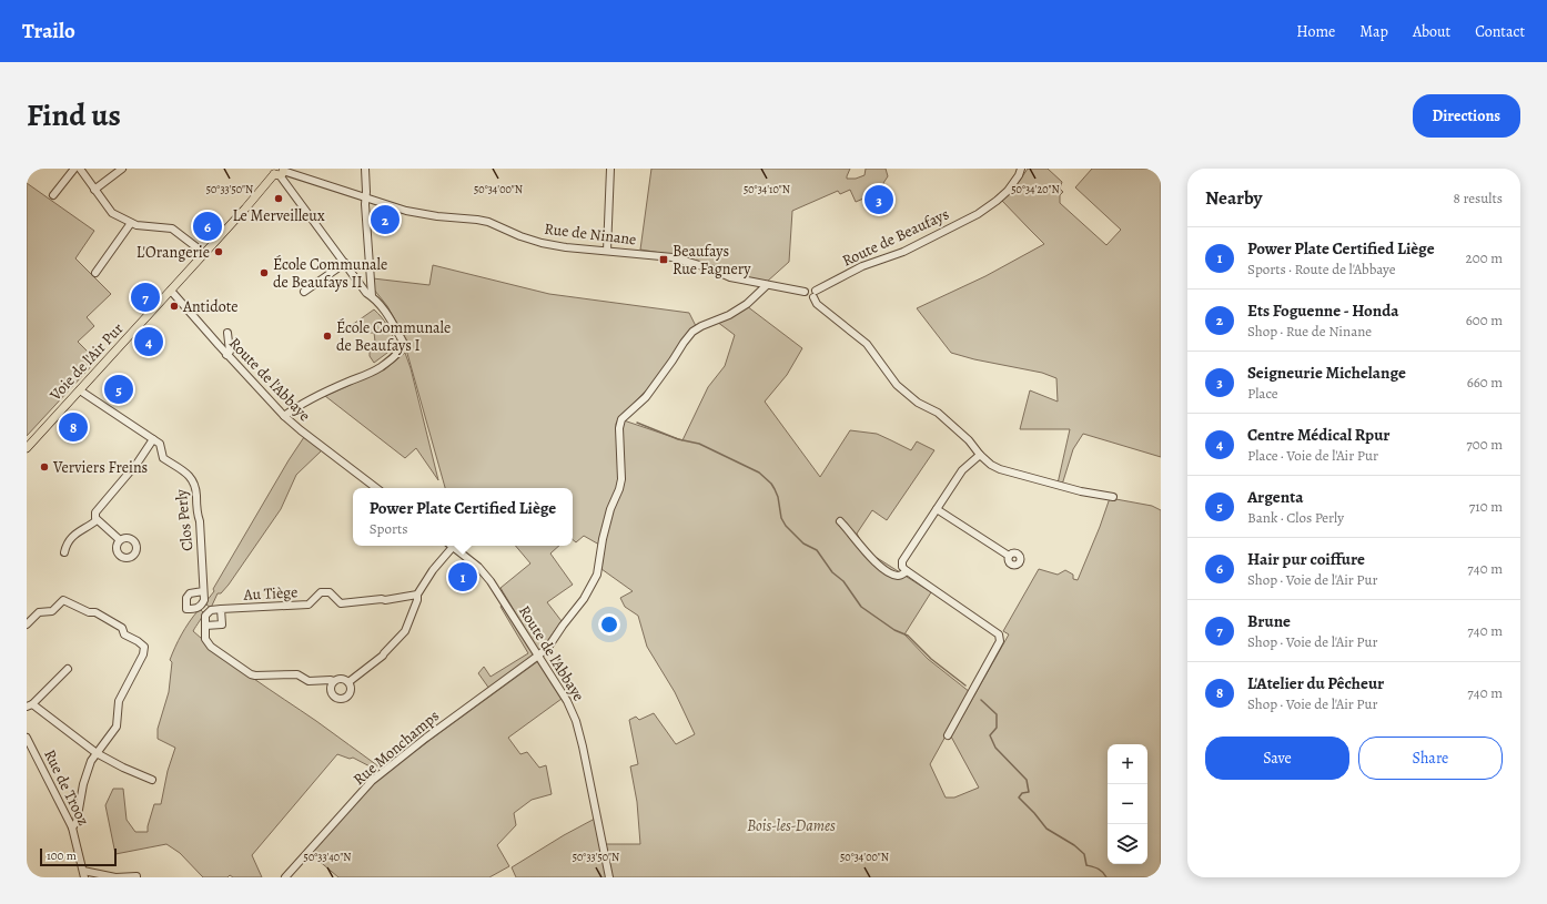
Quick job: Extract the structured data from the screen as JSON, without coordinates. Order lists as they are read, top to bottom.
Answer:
{
  "streets": {
    "main road": ["Voie de l'Air Pur"],
    "street": [
      "Rue de Ninane",
      "Route de Beaufays",
      "Route de l'Abbaye",
      "Clos Perly",
      "Au Tiège",
      "Rue Monchamps",
      "Rue de Trooz"
    ]
  },
  "crossings": [
    ["Rue de Ninane", "Route de Beaufays"],
    ["Rue de Ninane", "Voie de l'Air Pur"],
    ["Rue de Ninane", "Rue Monchamps"],
    ["Voie de l'Air Pur", "Route de l'Abbaye"],
    ["Voie de l'Air Pur", "Clos Perly"],
    ["Route de l'Abbaye", "Rue Monchamps"]
  ],
  "parks": ["Bois-les-Dames"],
  "places": {
    "other": [
      "Le Merveilleux",
      "L'Orangerie",
      "École Communale de Beaufays II",
      "Antidote",
      "École Communale de Beaufays I",
      "Verviers Freins"
    ],
    "transit": ["Beaufays Rue Fagnery"]
  },
  "scale_bar": "100 m",
  "page": {
    "header": "Trailo",
    "nav": [
      "Home",
      "Map",
      "About",
      "Contact"
    ],
    "title": "Find us",
    "buttons": [
      "Directions",
      ["Save", "Share"]
    ],
    "heading": ["Nearby", "8 results"],
    "pins": [
      "3",
      "2",
      "6",
      "7",
      "4",
      "5",
      "8",
      "1"
    ],
    "list": [
      {
        "mark": "1",
        "name": "Power Plate Certified Liège",
        "note": "Sports · Route de l'Abbaye",
        "value": "200 m"
      },
      {
        "mark": "2",
        "name": "Ets Foguenne - Honda",
        "note": "Shop · Rue de Ninane",
        "value": "600 m"
      },
      {
        "mark": "3",
        "name": "Seigneurie Michelange",
        "note": "Place",
        "value": "660 m"
      },
      {
        "mark": "4",
        "name": "Centre Médical Rpur",
        "note": "Place · Voie de l'Air Pur",
        "value": "700 m"
      },
      {
        "mark": "5",
        "name": "Argenta",
        "note": "Bank · Clos Perly",
        "value": "710 m"
      },
      {
        "mark": "6",
        "name": "Hair pur coiffure",
        "note": "Shop · Voie de l'Air Pur",
        "value": "740 m"
      },
      {
        "mark": "7",
        "name": "Brune",
        "note": "Shop · Voie de l'Air Pur",
        "value": "740 m"
      },
      {
        "mark": "8",
        "name": "L'Atelier du Pêcheur",
        "note": "Shop · Voie de l'Air Pur",
        "value": "740 m"
      }
    ],
    "popup": ["Power Plate Certified Liège", "Sports"],
    "map_buttons": ["+", "−"],
    "scale": "100 m"
  },
  "coordinates": [
    "50°33'50\"N",
    "50°34'00\"N",
    "50°34'10\"N",
    "50°34'20\"N",
    "50°33'40\"N"
  ]
}
